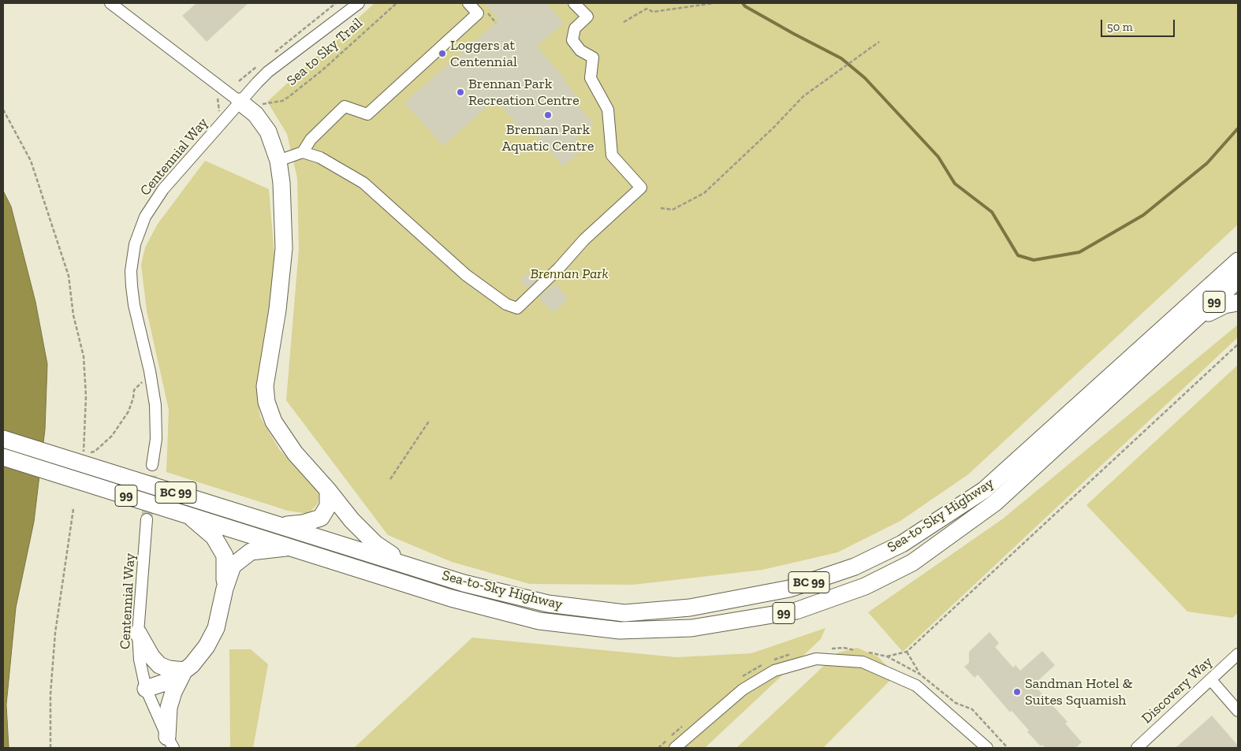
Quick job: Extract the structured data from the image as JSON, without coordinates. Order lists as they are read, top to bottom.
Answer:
{
  "streets": {
    "highway": ["99", "BC 99", "Sea-to-Sky Highway"],
    "street": ["Centennial Way", "Discovery Way"],
    "path": ["Sea to Sky Trail"]
  },
  "crossings": [
    ["99", "Sea-to-Sky Highway"]
  ],
  "parks": ["Brennan Park"],
  "places": [
    "Loggers at Centennial",
    "Brennan Park Recreation Centre",
    "Brennan Park Aquatic Centre",
    "Sandman Hotel & Suites Squamish"
  ],
  "scale_bar": "50 m"
}
